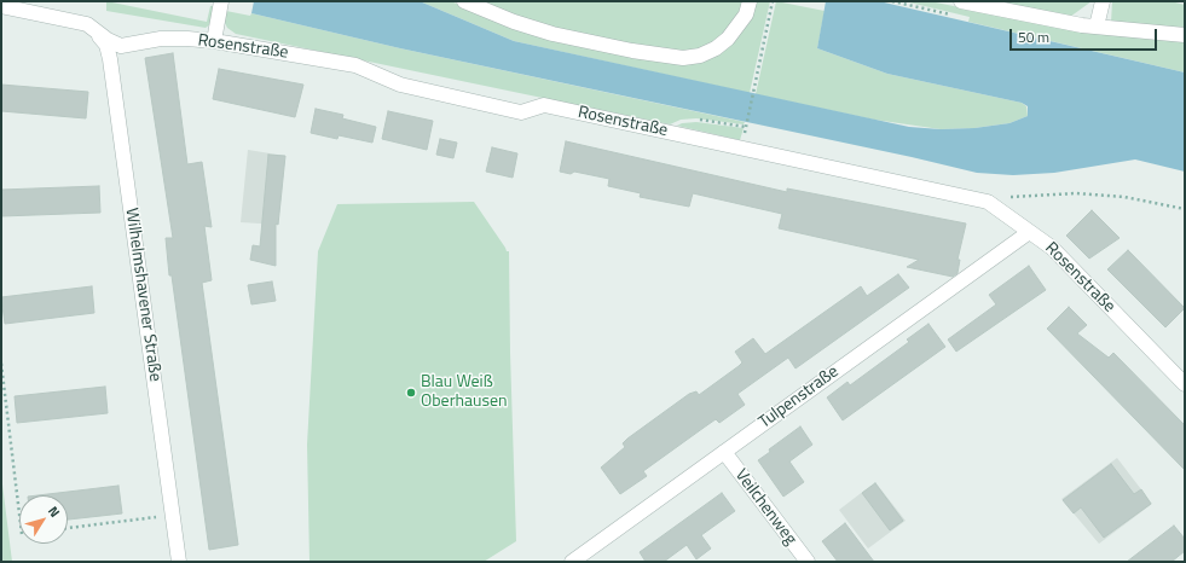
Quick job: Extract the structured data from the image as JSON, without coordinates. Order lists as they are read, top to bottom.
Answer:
{
  "streets": {
    "street": [
      "Rosenstraße",
      "Wilhelmshavener Straße",
      "Tulpenstraße",
      "Veilchenweg"
    ]
  },
  "crossings": [
    ["Rosenstraße", "Wilhelmshavener Straße"],
    ["Rosenstraße", "Tulpenstraße"],
    ["Tulpenstraße", "Veilchenweg"]
  ],
  "places": ["Blau Weiß Oberhausen"],
  "scale_bar": "50 m",
  "north": "top right"
}
